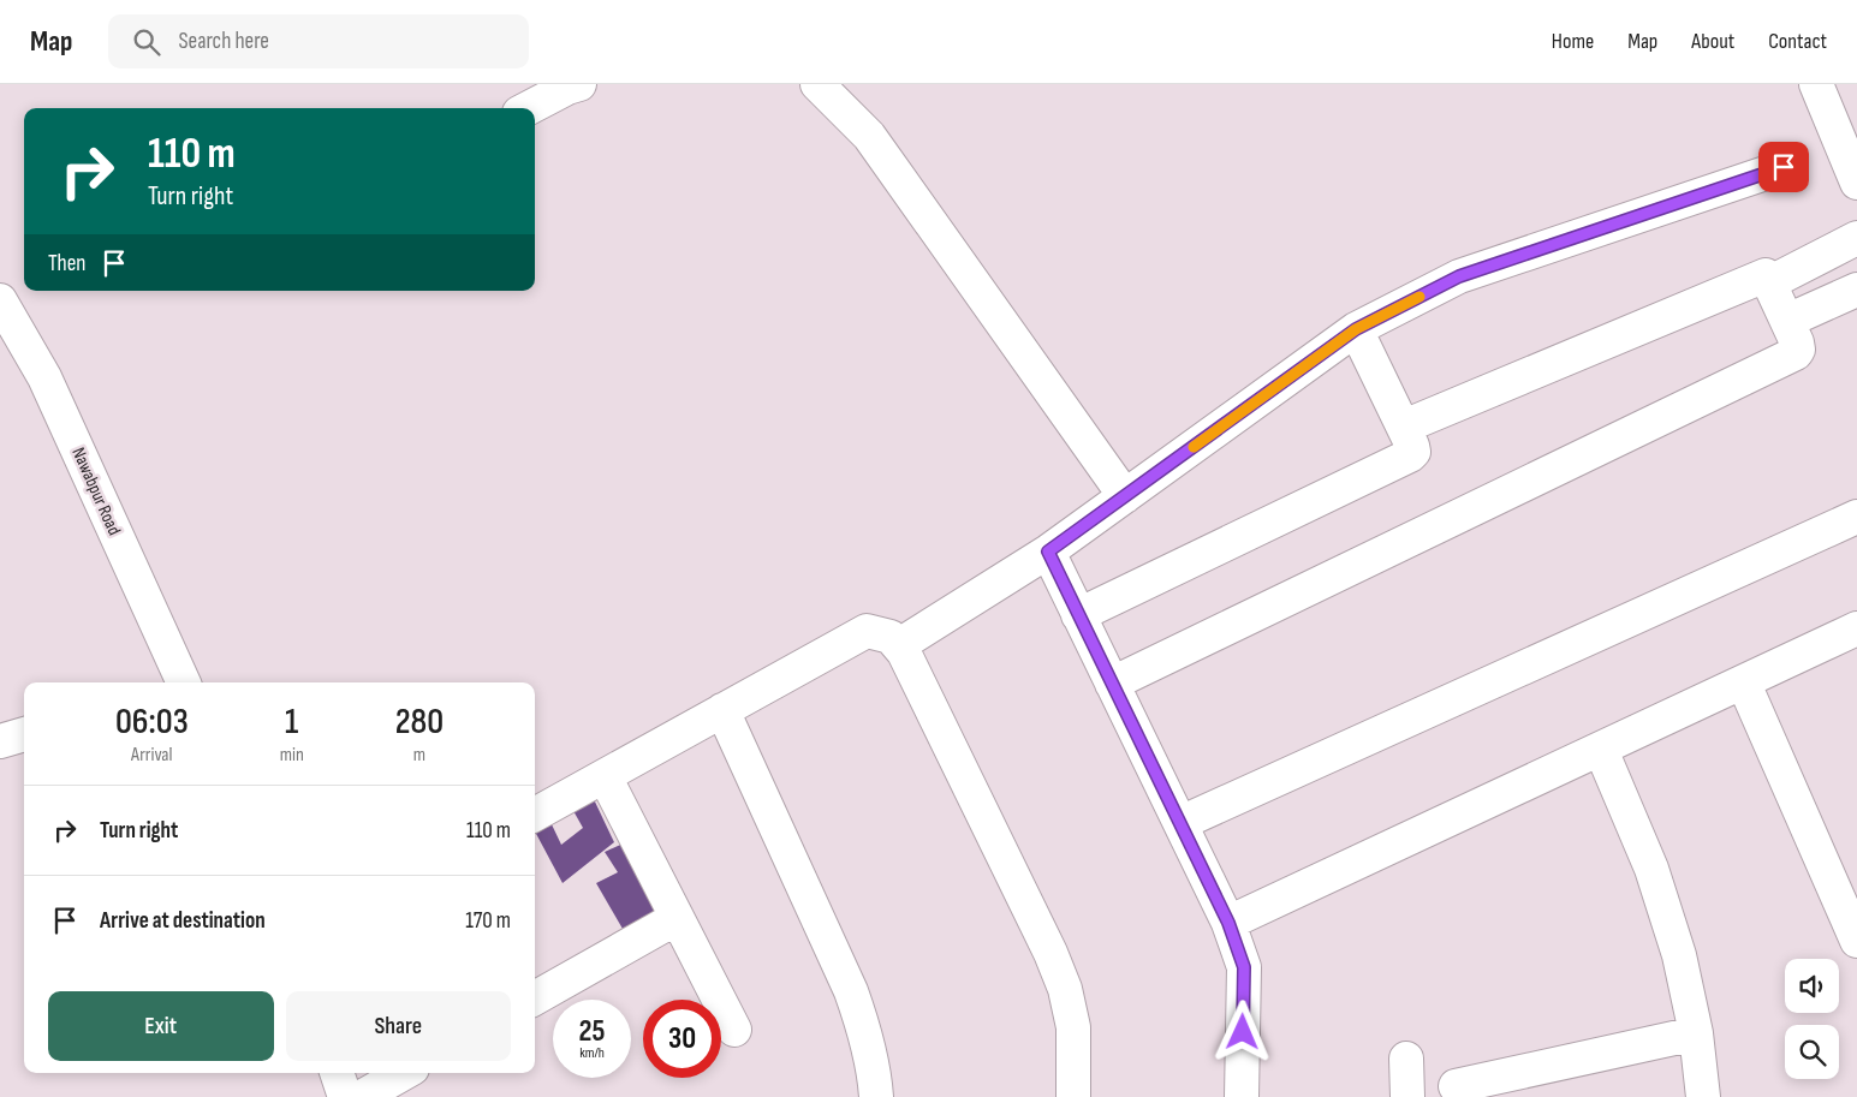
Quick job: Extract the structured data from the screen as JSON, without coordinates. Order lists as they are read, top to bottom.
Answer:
{
  "streets": {
    "street": ["Nawabpur Road"]
  },
  "page": {
    "header": "Map",
    "search": "Search here",
    "nav": [
      "Home",
      "Map",
      "About",
      "Contact"
    ],
    "turn": ["110 m", "Turn right"],
    "then": "Then",
    "eta": [
      "06:03",
      "Arrival",
      "1",
      "min",
      "280",
      "m"
    ],
    "list": [
      {
        "name": "Turn right",
        "value": "110 m"
      },
      {
        "name": "Arrive at destination",
        "value": "170 m"
      }
    ],
    "buttons": ["Exit", "Share"],
    "speed": "25 km/h",
    "limit": "30"
  }
}
